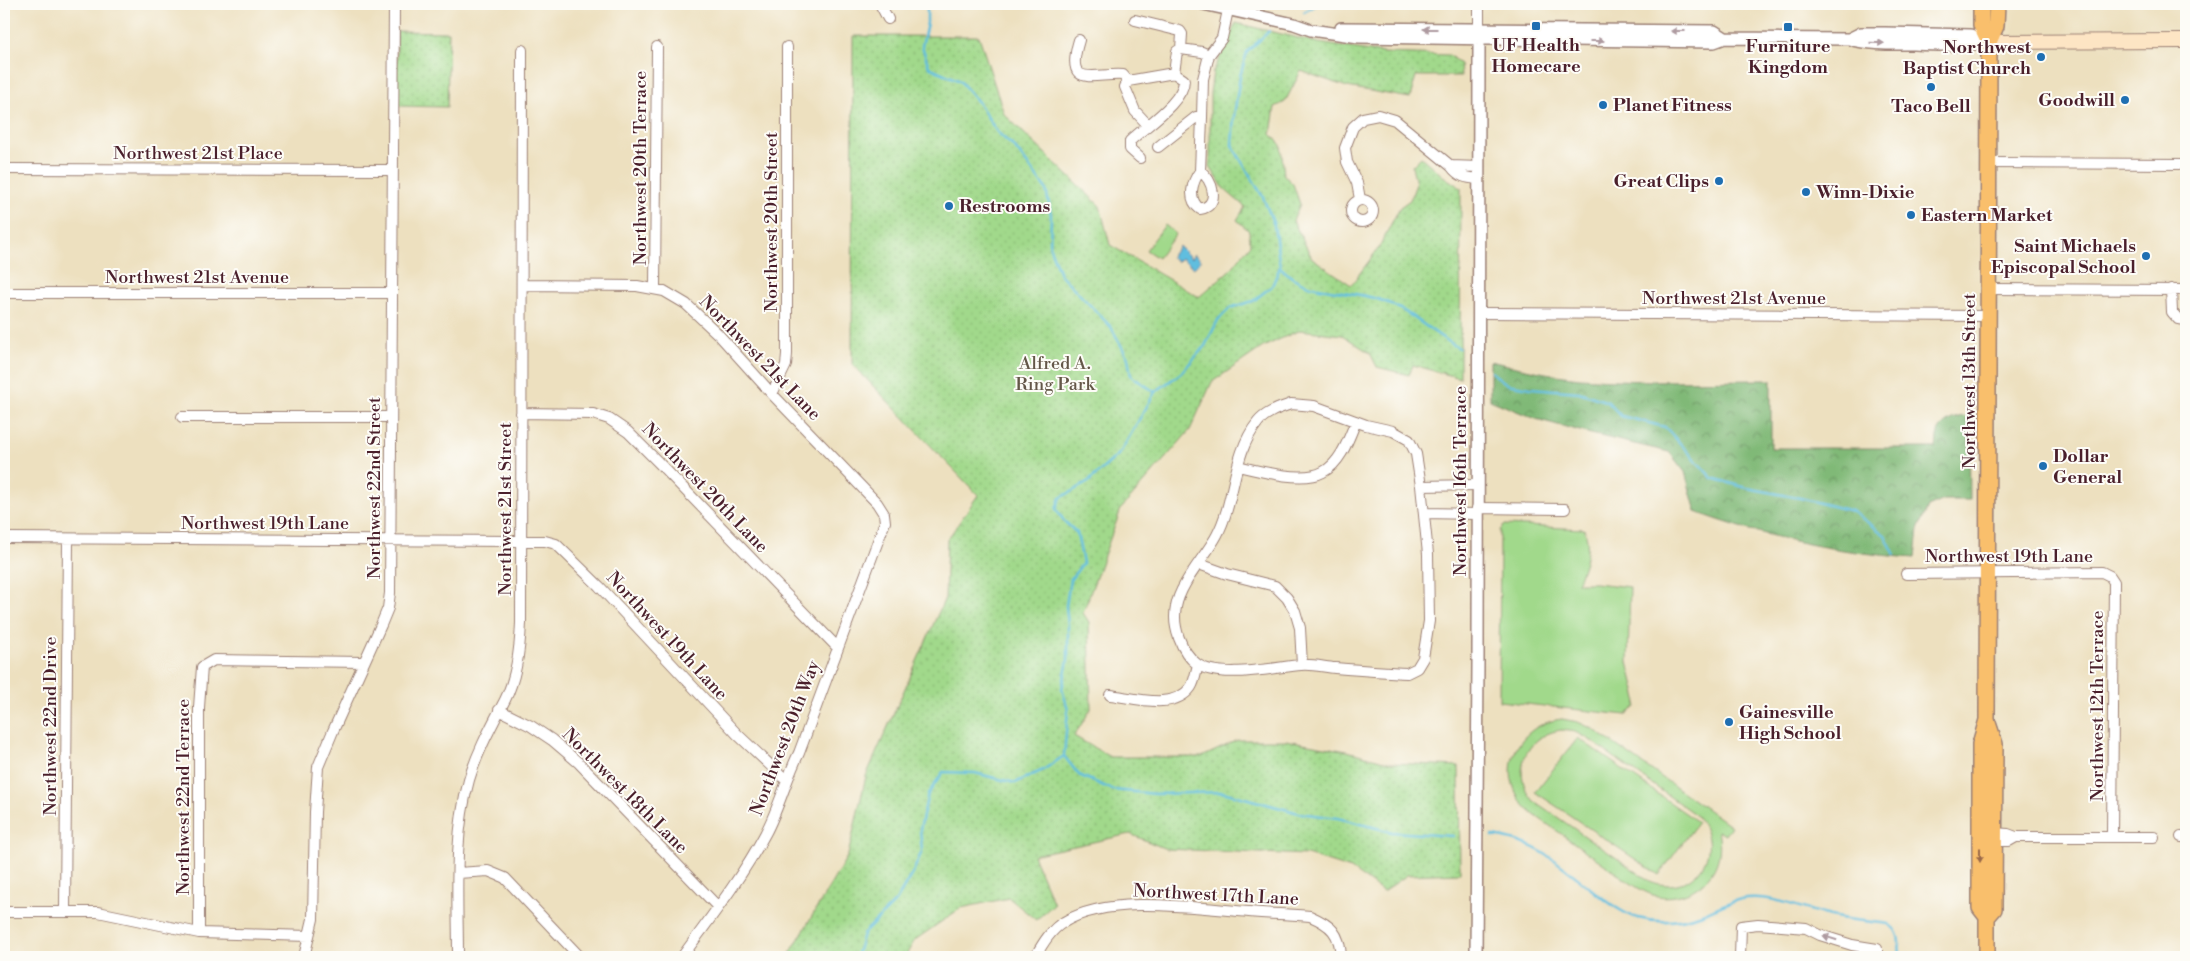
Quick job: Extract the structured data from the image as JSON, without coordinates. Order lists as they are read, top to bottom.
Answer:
{
  "streets": {
    "main road": ["Northwest 13th Street"],
    "street": [
      "Northwest 21st Place",
      "Northwest 20th Terrace",
      "Northwest 20th Street",
      "Northwest 21st Avenue",
      "Northwest 21st Lane",
      "Northwest 16th Terrace",
      "Northwest 22nd Street",
      "Northwest 20th Lane",
      "Northwest 21st Street",
      "Northwest 19th Lane",
      "Northwest 12th Terrace",
      "Northwest 22nd Drive",
      "Northwest 20th Way",
      "Northwest 18th Lane",
      "Northwest 22nd Terrace",
      "Northwest 17th Lane"
    ]
  },
  "crossings": [
    ["Northwest 21st Place", "Northwest 22nd Street"],
    ["Northwest 20th Terrace", "Northwest 21st Lane"],
    ["Northwest 20th Street", "Northwest 21st Lane"],
    ["Northwest 21st Avenue", "Northwest 13th Street"],
    ["Northwest 21st Avenue", "Northwest 16th Terrace"],
    ["Northwest 21st Avenue", "Northwest 22nd Street"],
    ["Northwest 21st Lane", "Northwest 21st Street"],
    ["Northwest 21st Lane", "Northwest 20th Way"],
    ["Northwest 13th Street", "Northwest 19th Lane"],
    ["Northwest 22nd Street", "Northwest 19th Lane"],
    ["Northwest 22nd Street", "Northwest 22nd Terrace"],
    ["Northwest 20th Lane", "Northwest 21st Street"],
    ["Northwest 20th Lane", "Northwest 20th Way"],
    ["Northwest 21st Street", "Northwest 19th Lane"],
    ["Northwest 21st Street", "Northwest 18th Lane"],
    ["Northwest 19th Lane", "Northwest 12th Terrace"],
    ["Northwest 19th Lane", "Northwest 22nd Drive"],
    ["Northwest 19th Lane", "Northwest 20th Way"],
    ["Northwest 20th Way", "Northwest 18th Lane"]
  ],
  "parks": ["Alfred A. Ring Park"],
  "places": {
    "transit": ["UF Health Homecare", "Furniture Kingdom"],
    "other": [
      "Northwest Baptist Church",
      "Taco Bell",
      "Goodwill",
      "Planet Fitness",
      "Great Clips",
      "Winn-Dixie",
      "Restrooms",
      "Eastern Market",
      "Saint Michaels Episcopal School",
      "Dollar General",
      "Gainesville High School"
    ]
  }
}
